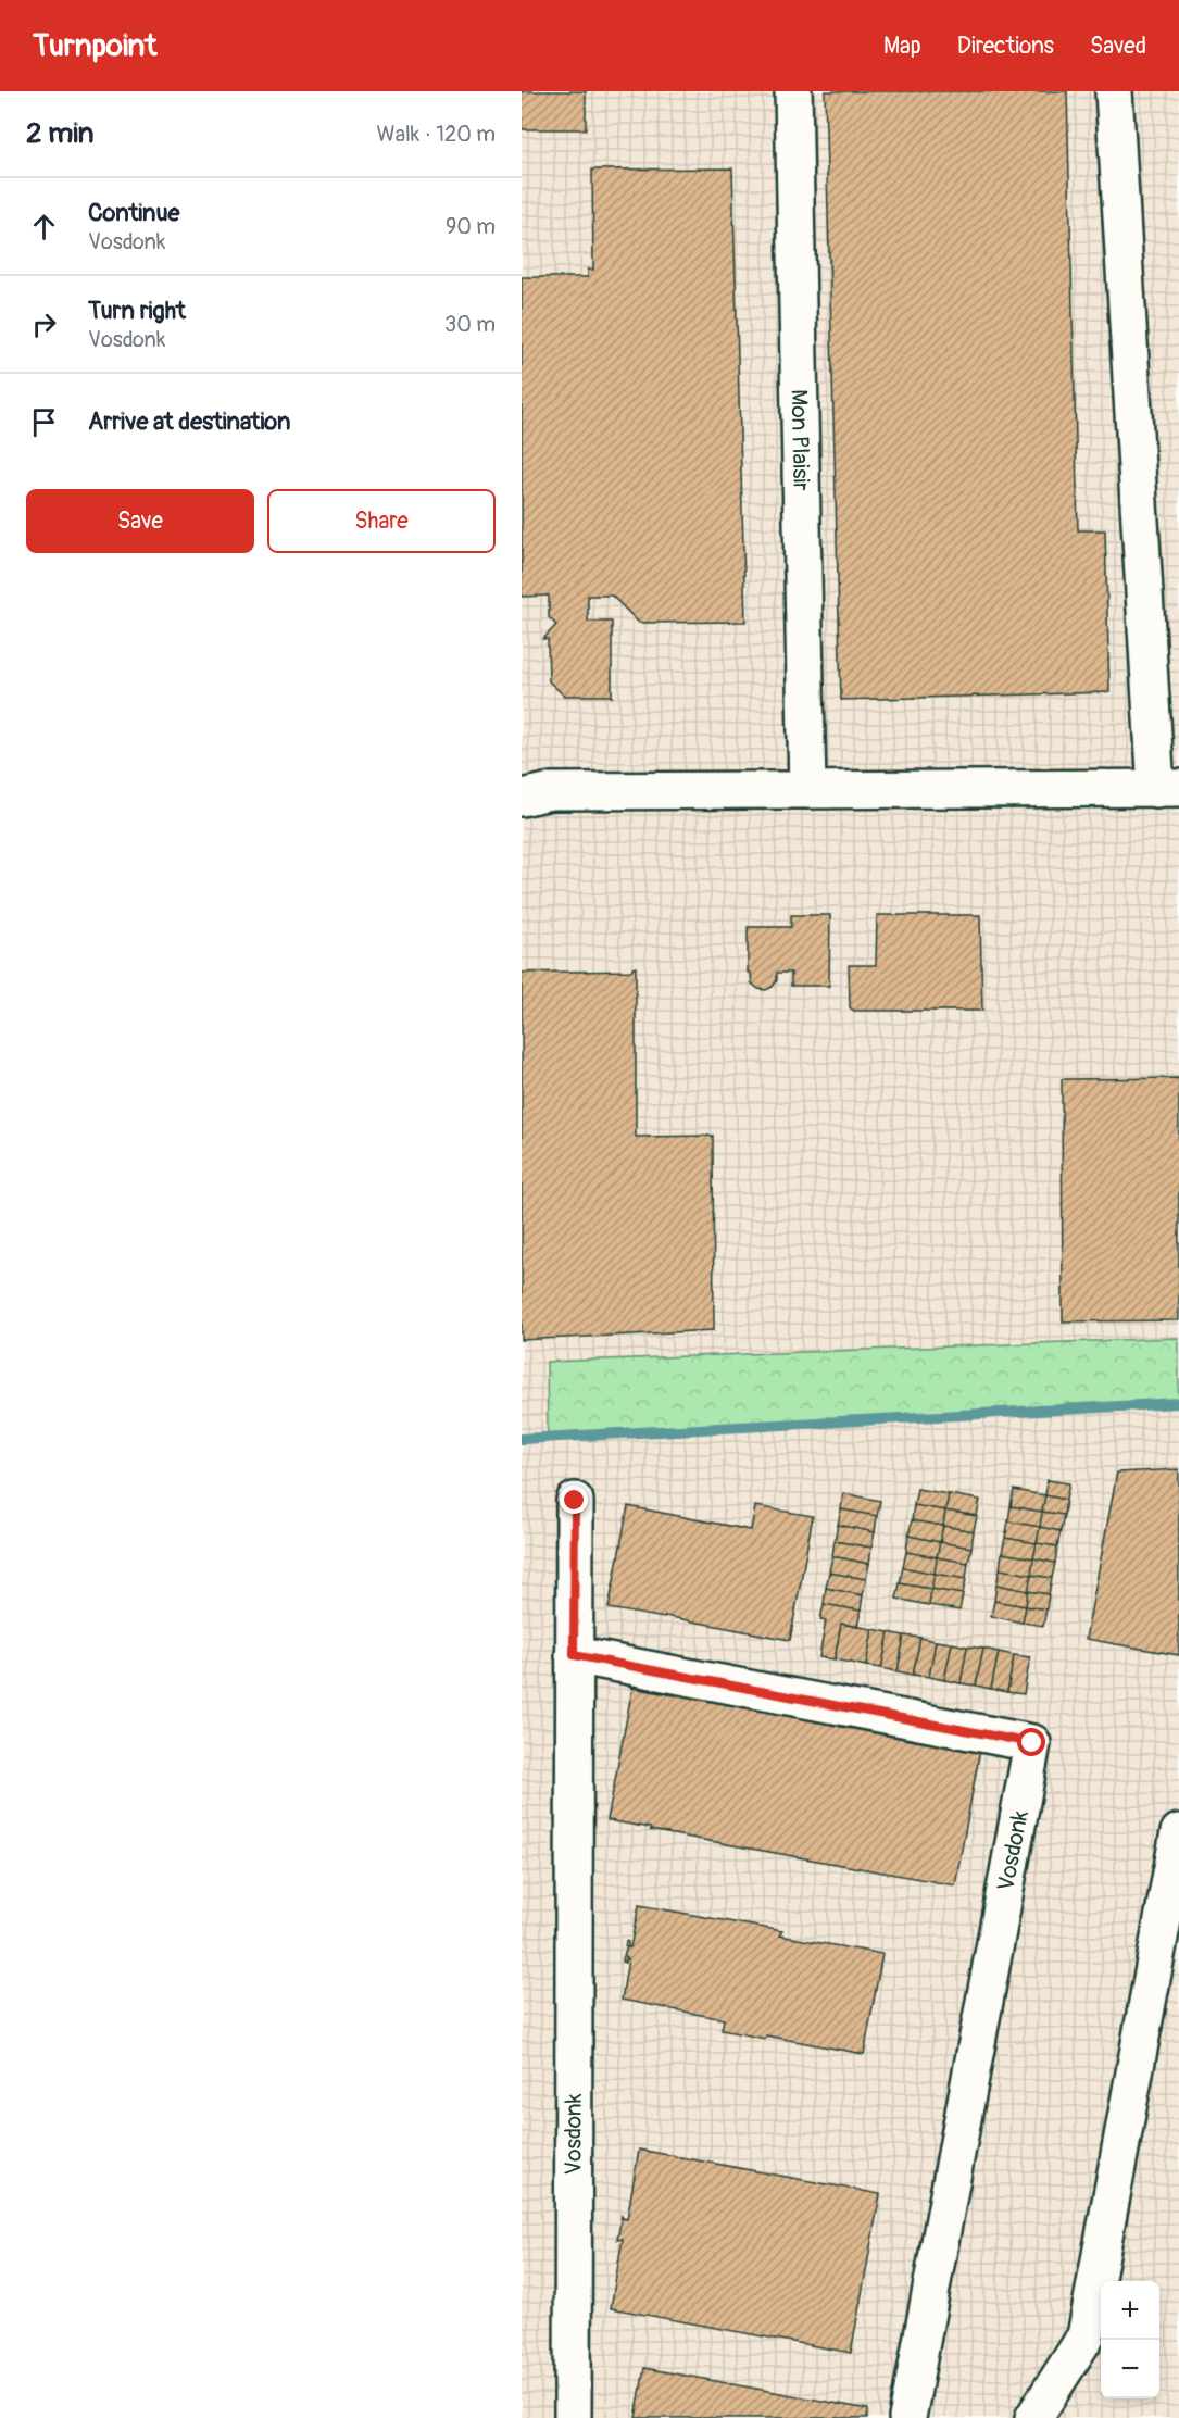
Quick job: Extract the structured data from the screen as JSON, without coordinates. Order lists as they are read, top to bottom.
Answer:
{
  "streets": {
    "street": ["Mon Plaisir", "Vosdonk"]
  },
  "page": {
    "header": "Turnpoint",
    "nav": ["Map", "Directions", "Saved"],
    "heading": ["2 min", "Walk · 120 m"],
    "list": [
      ["Continue", "Vosdonk", "90 m"],
      ["Turn right", "Vosdonk", "30 m"],
      "Arrive at destination"
    ],
    "buttons": ["Save", "Share"],
    "map_buttons": ["+", "−"]
  }
}
